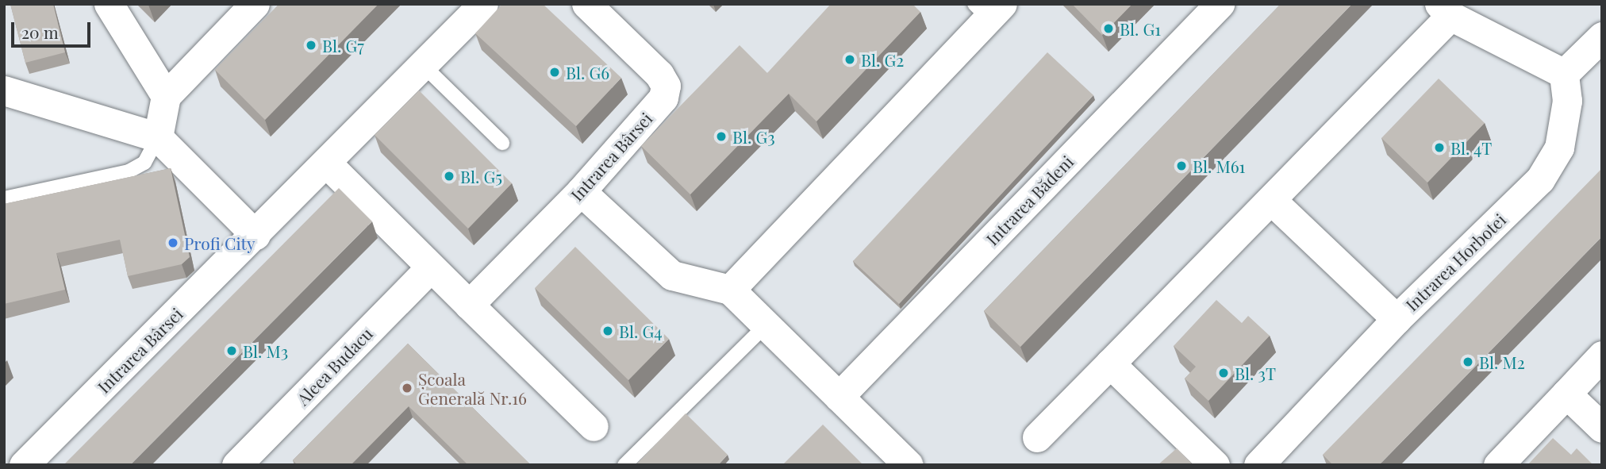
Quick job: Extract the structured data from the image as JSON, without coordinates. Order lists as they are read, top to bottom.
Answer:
{
  "streets": {
    "street": [
      "Intrarea Bârsei",
      "Intrarea Bădeni",
      "Intrarea Horbotei",
      "Aleea Budacu"
    ]
  },
  "places": [
    "Bl. G1",
    "Bl. G7",
    "Bl. G2",
    "Bl. G6",
    "Bl. G3",
    "Bl. 4T",
    "Bl. M61",
    "Bl. G5",
    "Profi City",
    "Bl. G4",
    "Bl. M3",
    "Bl. M2",
    "Bl. 3T",
    "Școala Generală Nr.16"
  ],
  "scale_bar": "20 m"
}
